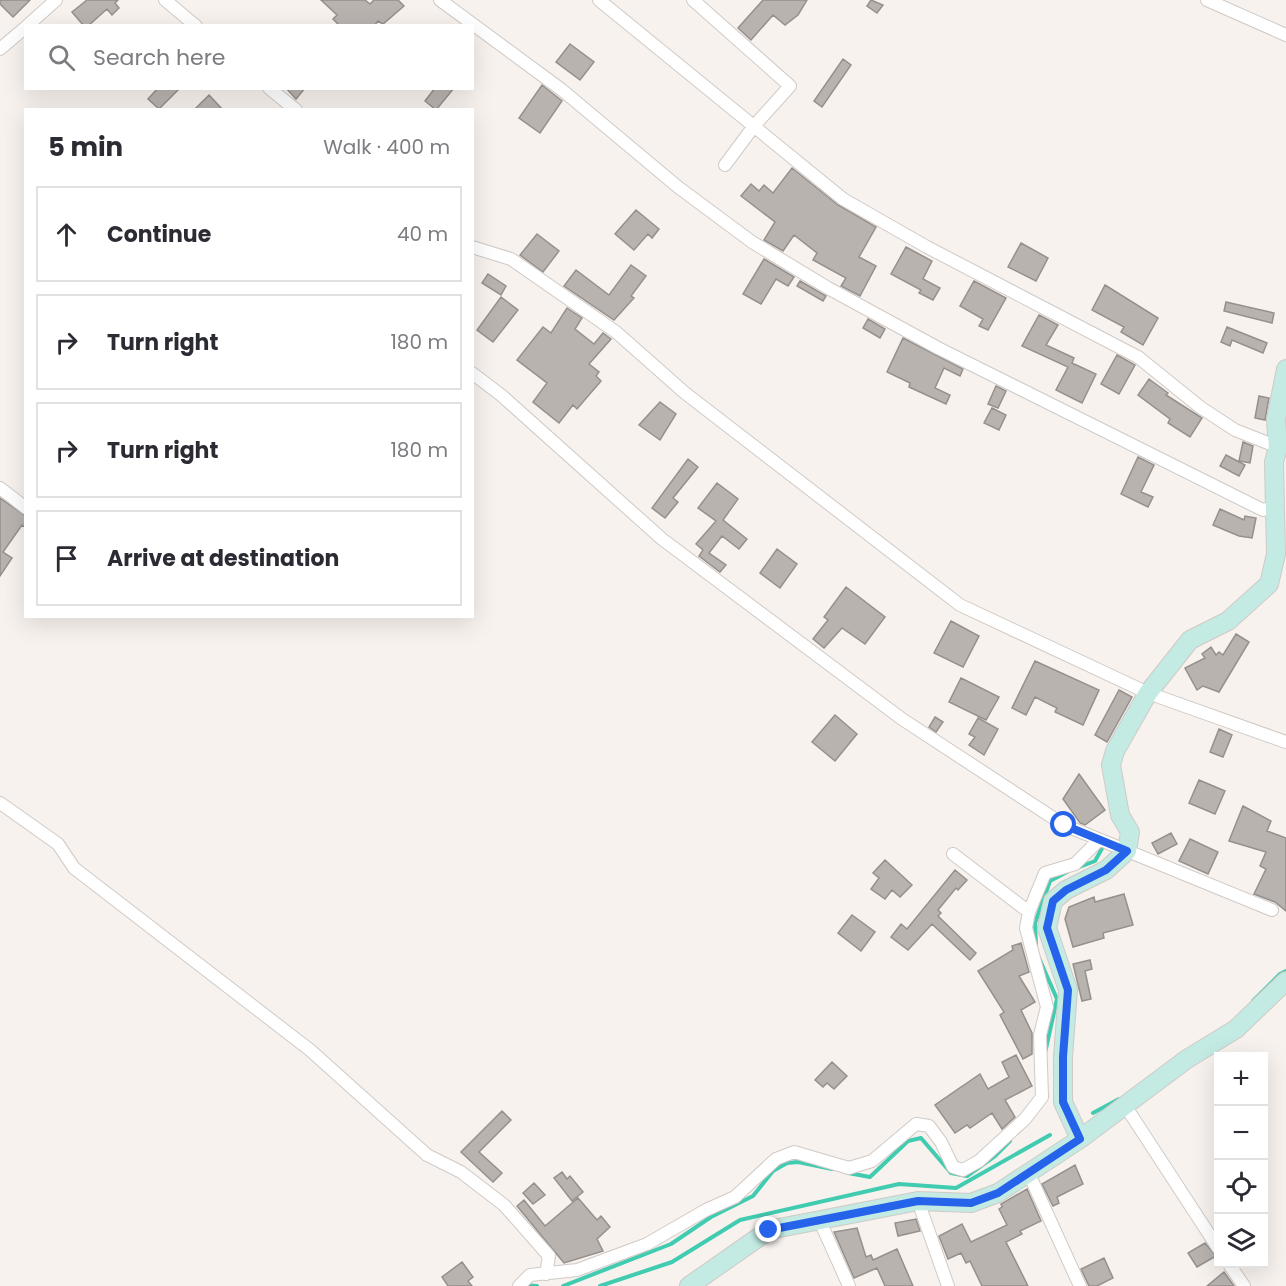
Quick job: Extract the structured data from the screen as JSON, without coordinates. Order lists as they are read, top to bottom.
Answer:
{
  "page": {
    "search": "Search here",
    "heading": ["5 min", "Walk · 400 m"],
    "list": [
      ["Continue", "40 m"],
      ["Turn right", "180 m"],
      ["Turn right", "180 m"],
      "Arrive at destination"
    ],
    "map_buttons": ["+", "−"]
  }
}
